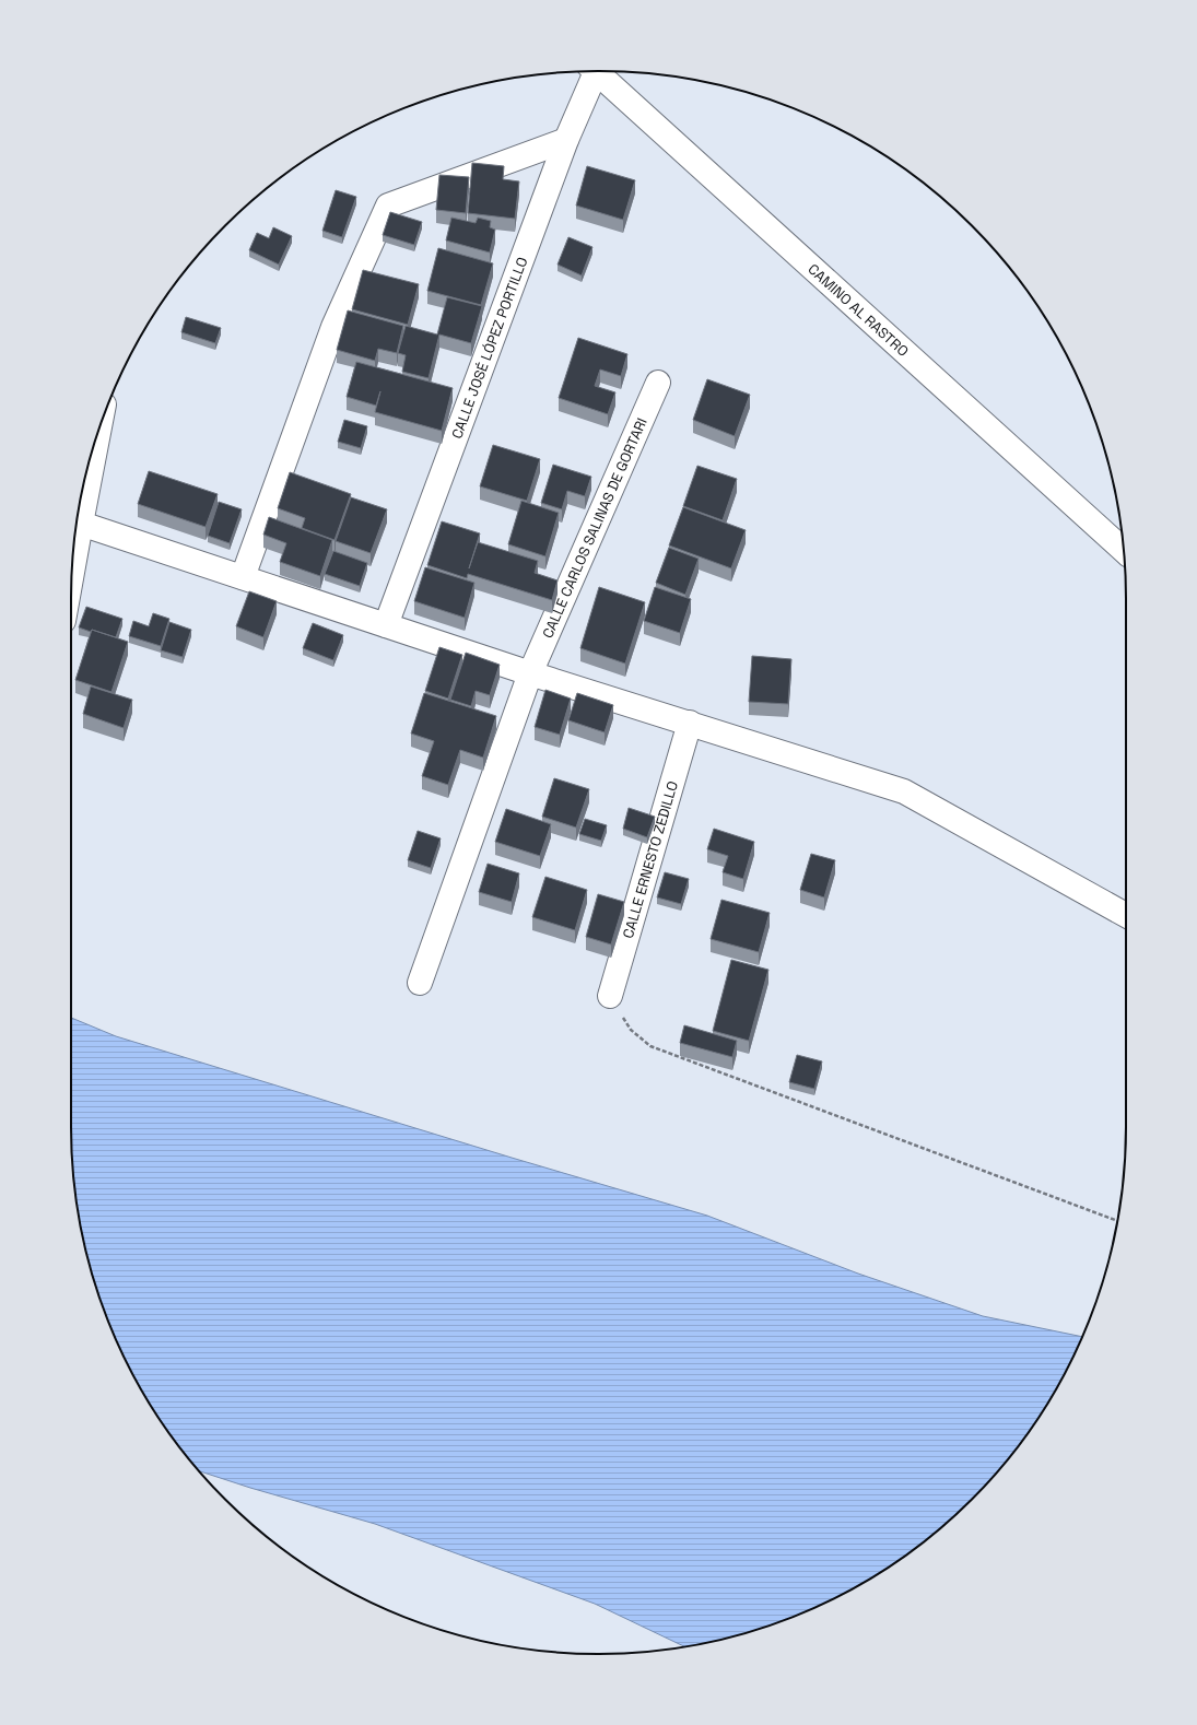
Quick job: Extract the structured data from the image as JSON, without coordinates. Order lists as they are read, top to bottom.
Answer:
{
  "streets": {
    "street": [
      "CAMINO AL RASTRO",
      "CALLE JOSÉ LÓPEZ PORTILLO",
      "CALLE CARLOS SALINAS DE GORTARI",
      "CALLE ERNESTO ZEDILLO"
    ]
  }
}
